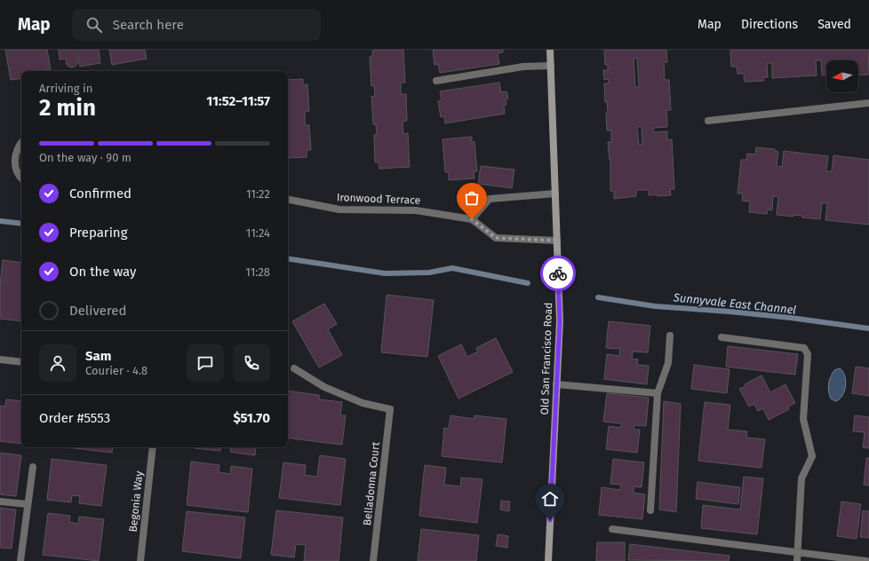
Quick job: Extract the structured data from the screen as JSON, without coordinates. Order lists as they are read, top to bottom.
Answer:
{
  "streets": {
    "main road": ["Old San Francisco Road"],
    "street": ["Ironwood Terrace", "Belladonna Court", "Begonia Way"]
  },
  "crossings": [
    ["Ironwood Terrace", "Old San Francisco Road"]
  ],
  "water": ["Sunnyvale East Channel"],
  "north": "left",
  "page": {
    "header": "Map",
    "search": "Search here",
    "nav": ["Map", "Directions", "Saved"],
    "heading": ["2 min", "Arriving in", "11:52–11:57"],
    "panel": [
      "Sam",
      "Courier · 4.8",
      "Order #5553",
      "$51.70"
    ],
    "bar": "On the way · 90 m",
    "list": [
      ["Confirmed", "11:22"],
      ["Preparing", "11:24"],
      ["On the way", "11:28"],
      "Delivered"
    ]
  }
}
